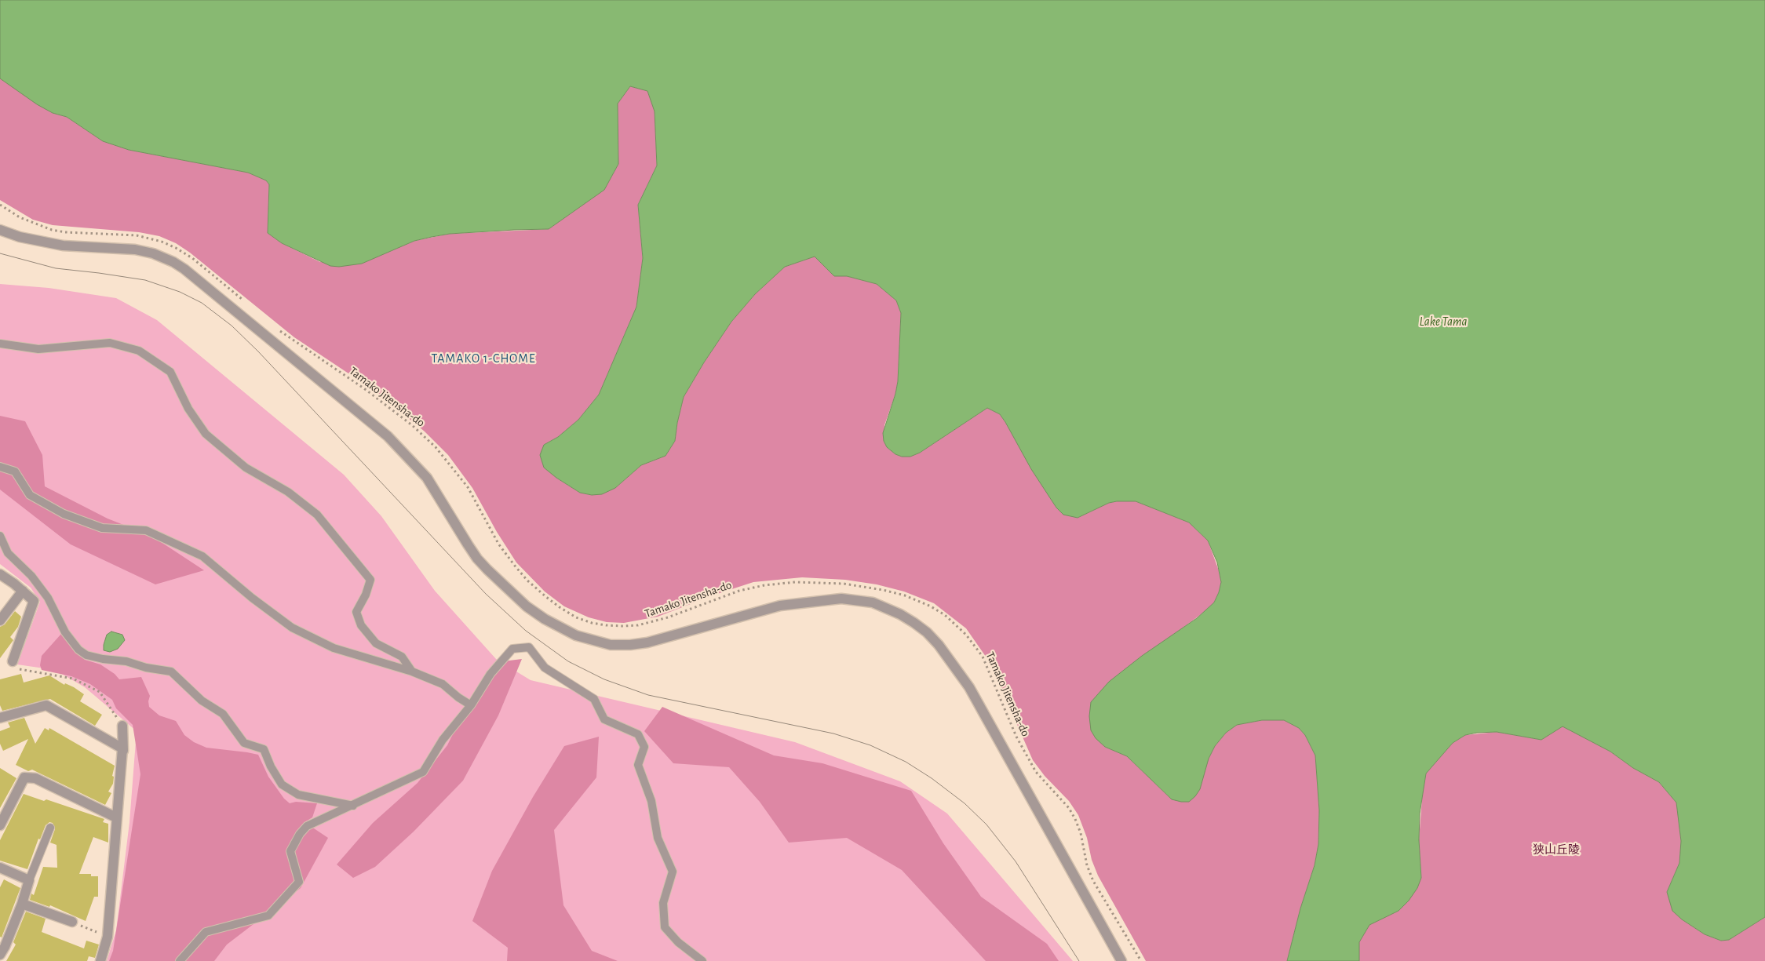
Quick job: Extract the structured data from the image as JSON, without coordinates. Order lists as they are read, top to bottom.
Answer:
{
  "streets": {
    "path": ["Tamako Jitensha-do"]
  },
  "districts": ["TAMAKO 1-CHOME"],
  "water": ["Lake Tama"],
  "parks": ["狭山丘陵"]
}
